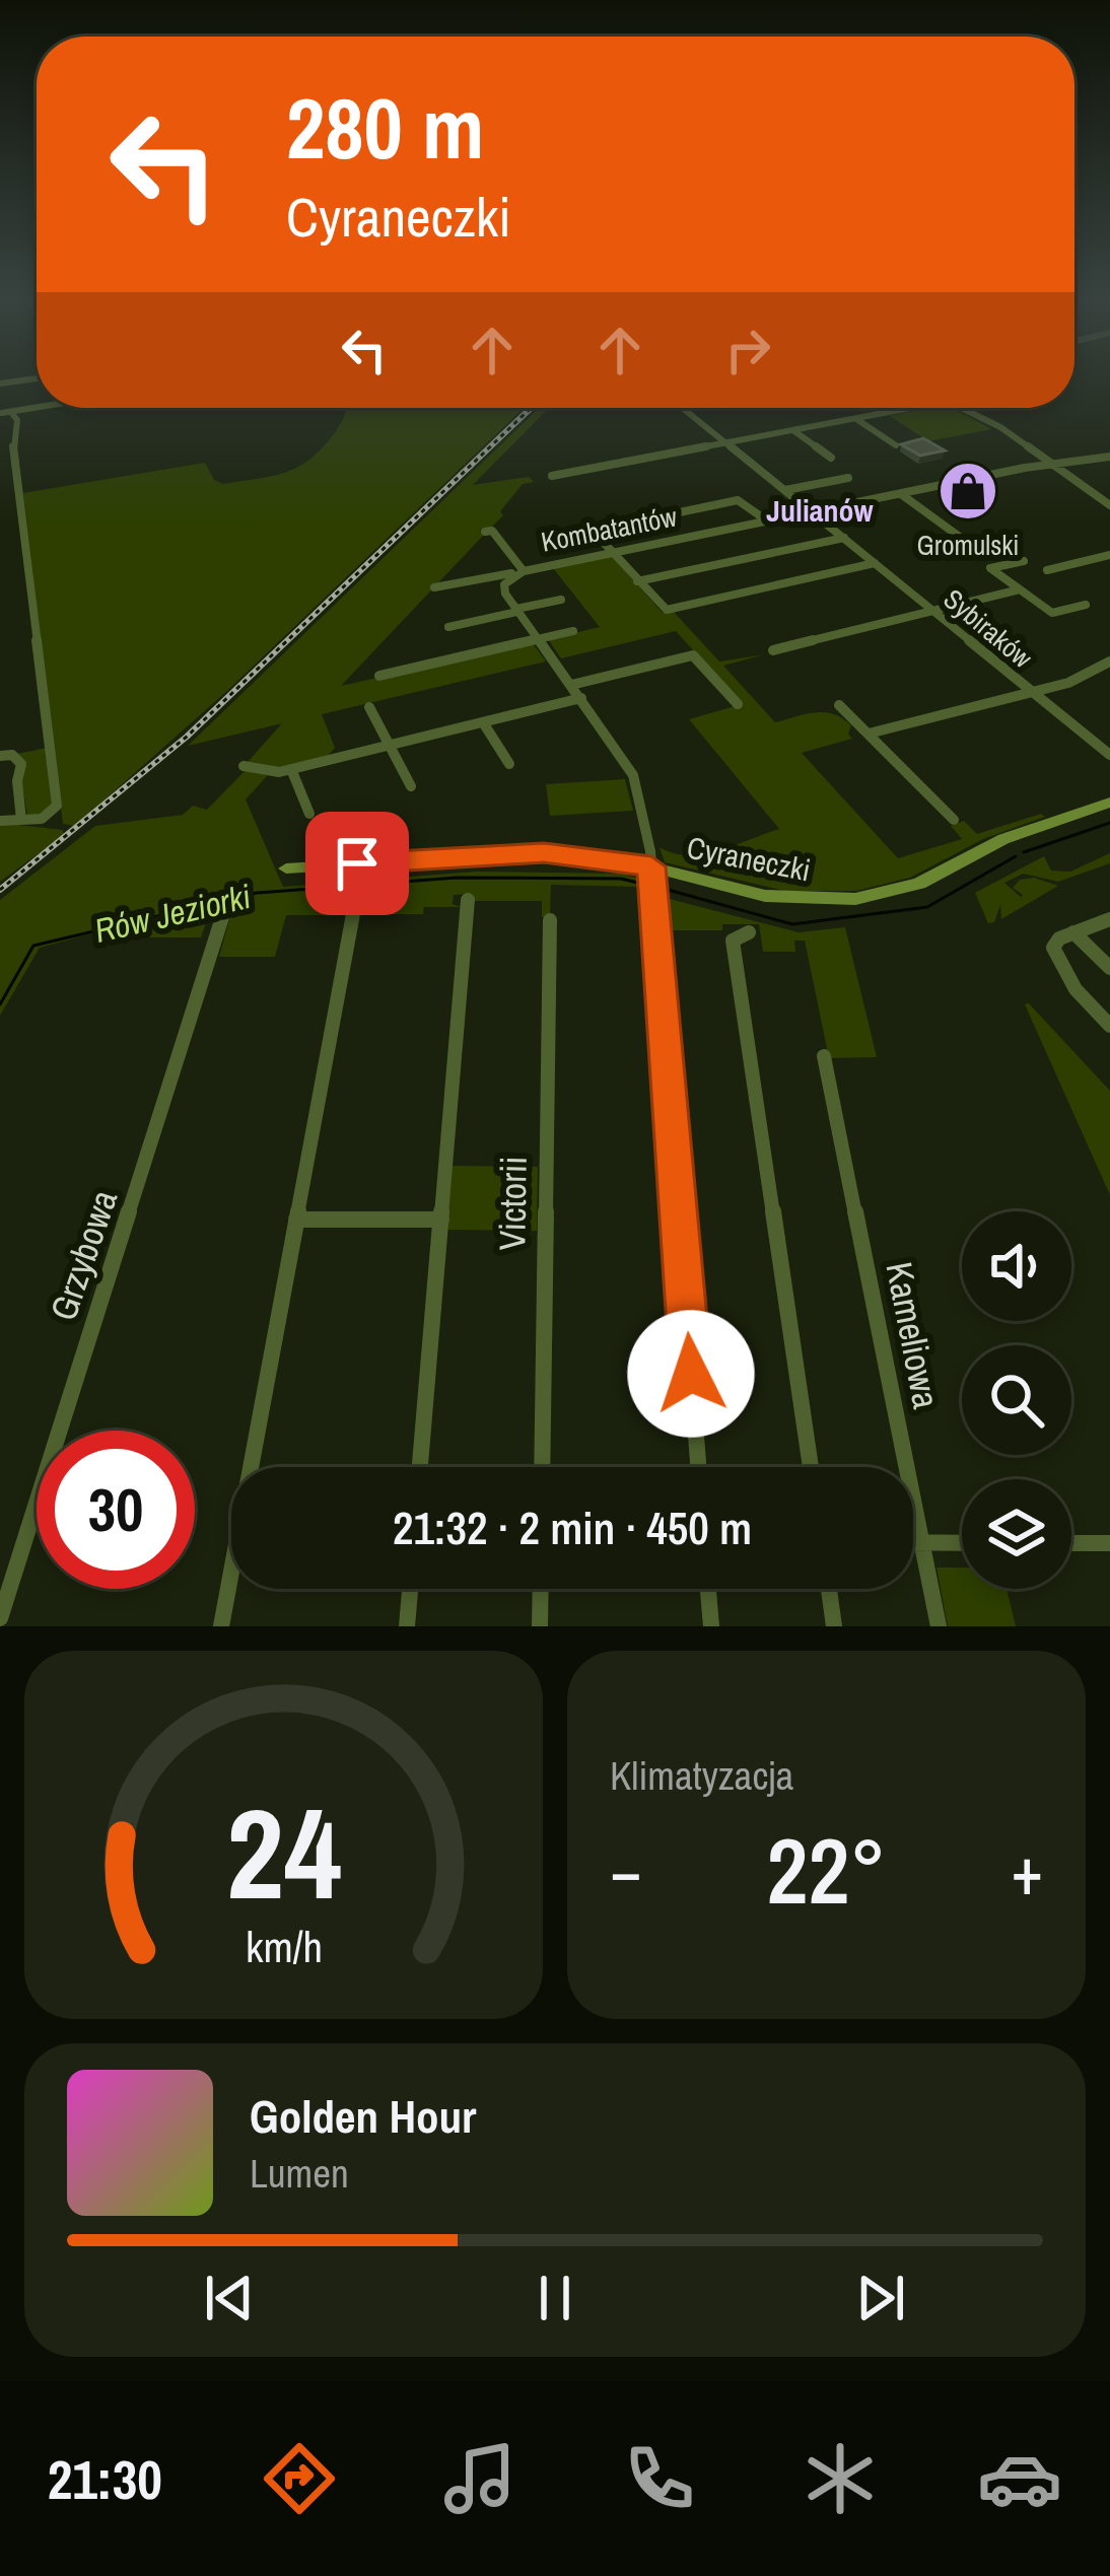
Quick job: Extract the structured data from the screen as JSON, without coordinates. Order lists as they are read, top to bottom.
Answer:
{
  "streets": {
    "street": [
      "Kombatantów",
      "Sybiraków",
      "Cyraneczki",
      "Victorii",
      "Grzybowa",
      "Kameliowa"
    ]
  },
  "crossings": [
    ["Kombatantów", "Sybiraków"]
  ],
  "districts": ["Julianów"],
  "water": ["Rów Jeziorki"],
  "places": {
    "shop": ["Gromulski"]
  },
  "page": {
    "turn": ["280 m", "Cyraneczki"],
    "limit": "30",
    "trip": "21:32 · 2 min · 450 m",
    "tile": "Klimatyzacja",
    "heat": ["−", "22°", "+"],
    "song": ["Golden Hour", "Lumen"],
    "tabs": "21:30",
    "gauge": ["24", "km/h"]
  }
}
